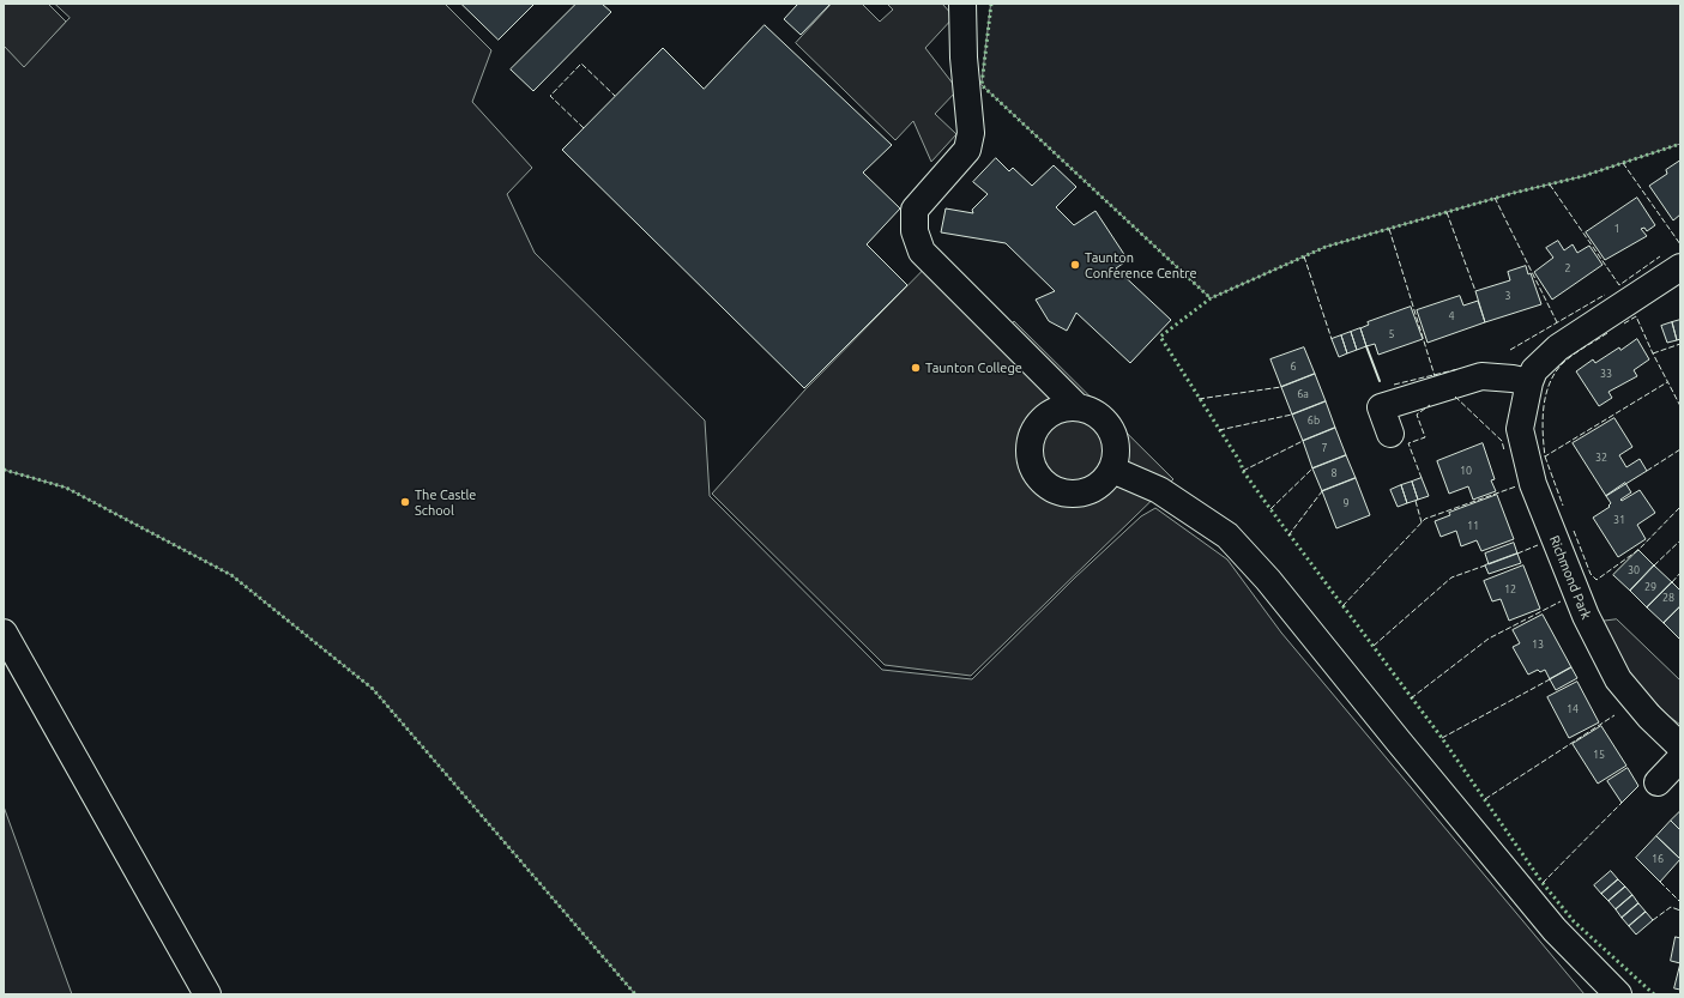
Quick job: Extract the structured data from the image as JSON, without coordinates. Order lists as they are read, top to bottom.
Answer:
{
  "streets": {
    "street": ["Richmond Park"]
  },
  "places": ["Taunton Conference Centre", "Taunton College", "The Castle School"],
  "house_numbers": [
    "1",
    "2",
    "3",
    "4",
    "5",
    "6",
    "33",
    "6a",
    "6b",
    "7",
    "32",
    "10",
    "8",
    "9",
    "31",
    "11",
    "30",
    "29",
    "12",
    "28",
    "13",
    "14",
    "15",
    "16"
  ]
}
